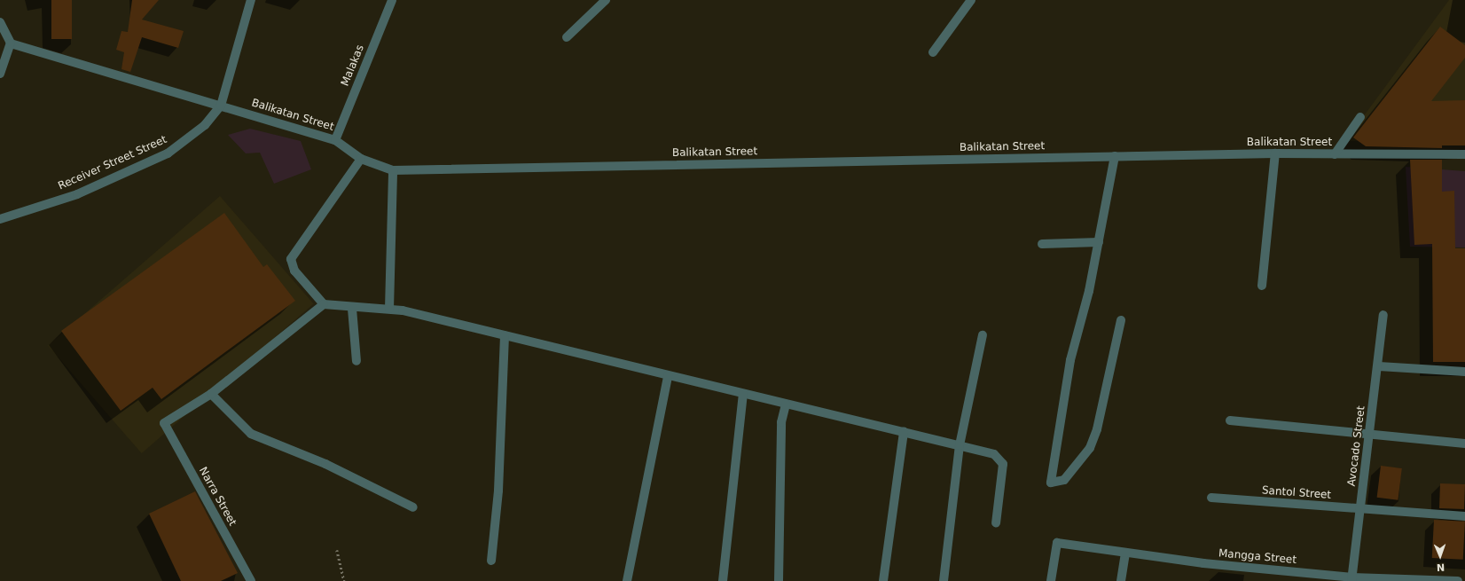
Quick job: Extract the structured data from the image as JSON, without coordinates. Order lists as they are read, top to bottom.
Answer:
{
  "streets": {
    "street": [
      "Malakas",
      "Balikatan Street",
      "Receiver Street Street",
      "Avocado Street",
      "Santol Street",
      "Narra Street",
      "Mangga Street"
    ]
  },
  "crossings": [
    ["Malakas", "Balikatan Street"],
    ["Balikatan Street", "Receiver Street Street"],
    ["Avocado Street", "Santol Street"],
    ["Avocado Street", "Mangga Street"]
  ],
  "north": "bottom"
}
